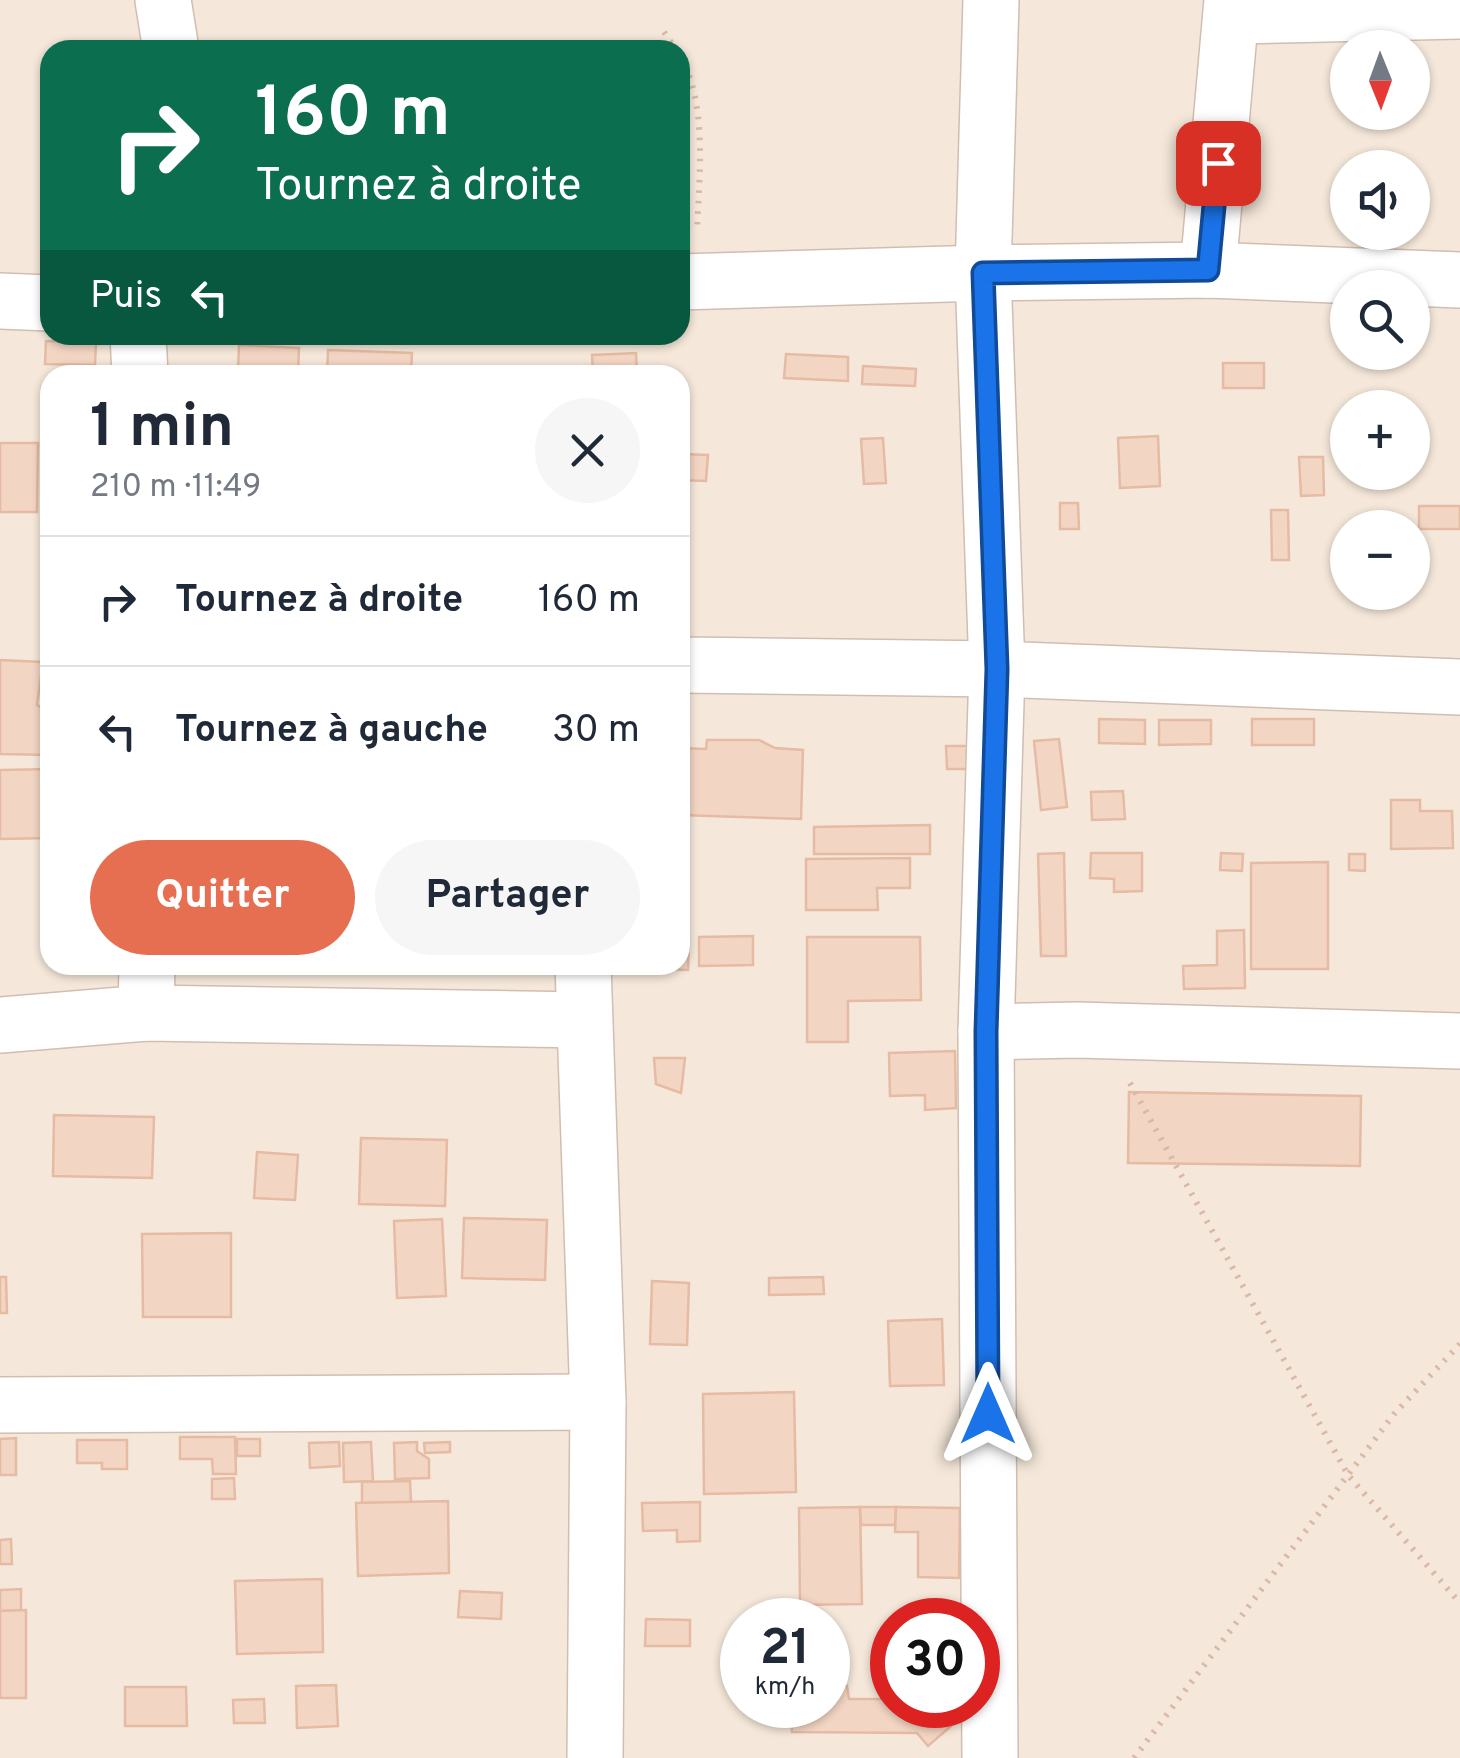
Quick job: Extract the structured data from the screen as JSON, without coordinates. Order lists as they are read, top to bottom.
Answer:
{
  "north": "bottom",
  "page": {
    "map_buttons": ["+", "−"],
    "turn": ["160 m", "Tournez à droite"],
    "then": "Puis",
    "heading": ["1 min", "210 m · 11:49"],
    "list": [
      {
        "name": "Tournez à droite",
        "value": "160 m"
      },
      {
        "name": "Tournez à gauche",
        "value": "30 m"
      }
    ],
    "buttons": ["Quitter", "Partager"],
    "speed": "21 km/h",
    "limit": "30"
  }
}
